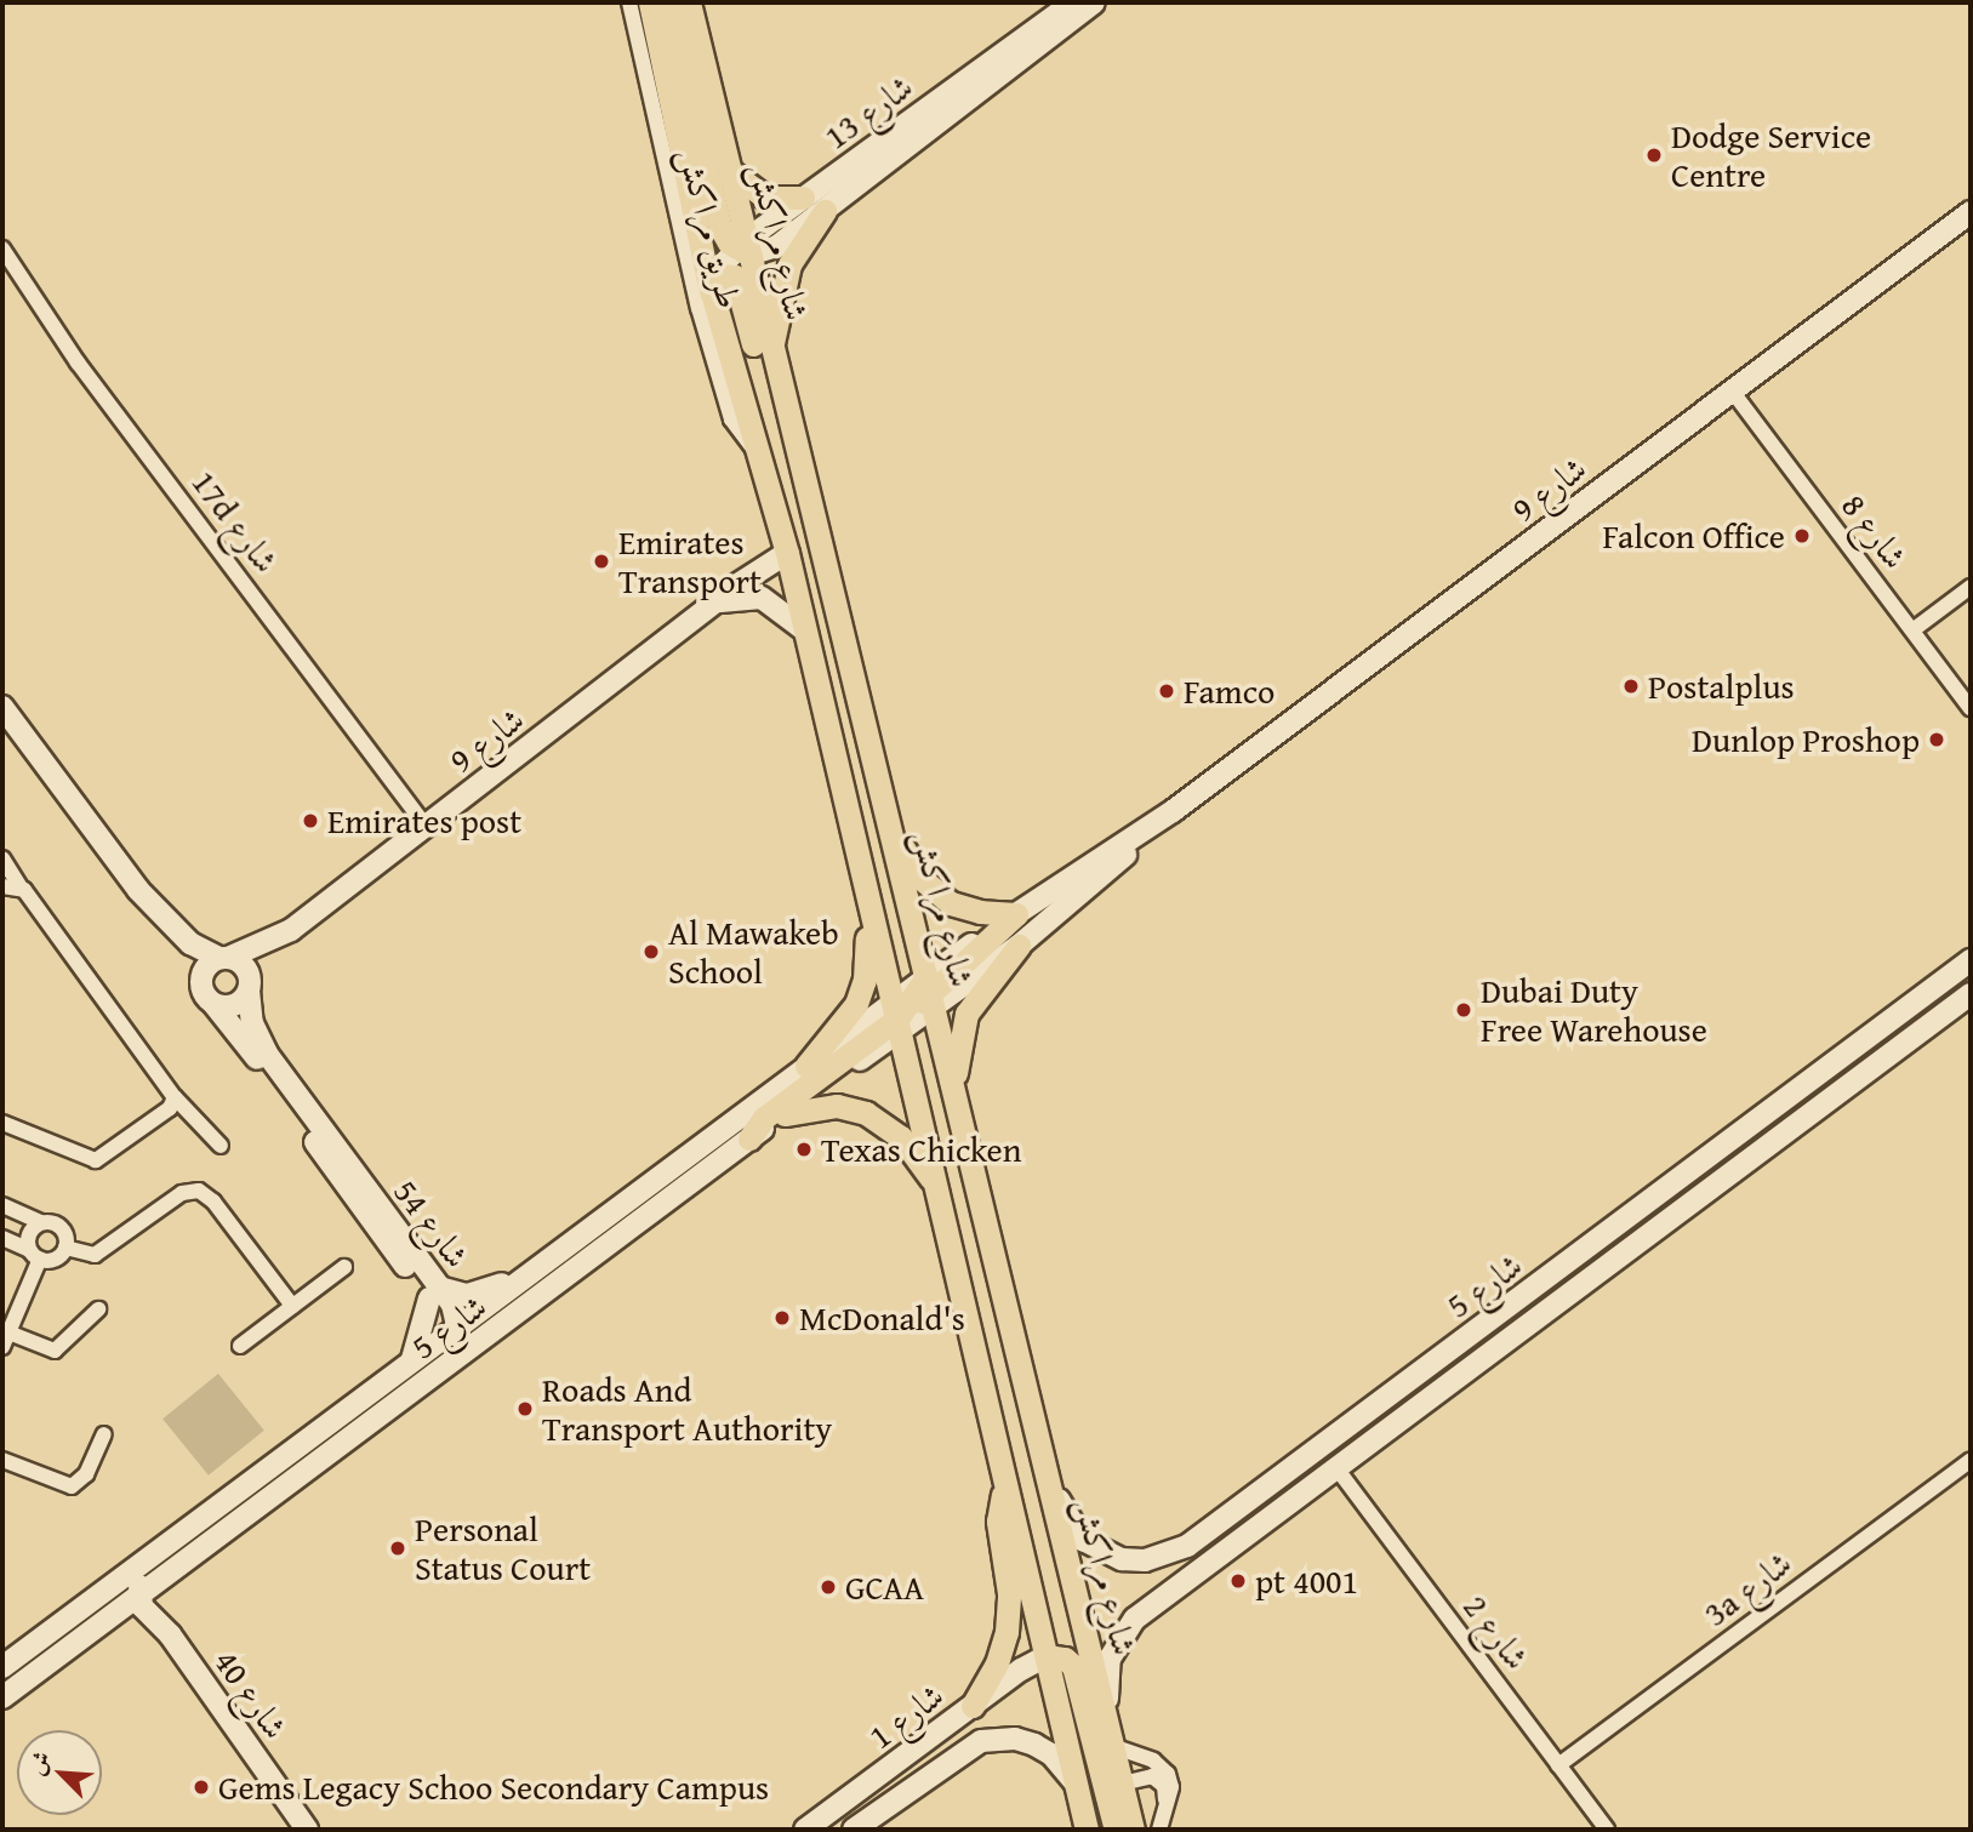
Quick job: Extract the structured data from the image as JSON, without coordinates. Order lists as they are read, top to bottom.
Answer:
{
  "streets": {
    "main road": ["شارع مراكش"],
    "street": [
      "شارع 13",
      "طريق مراكش",
      "شارع 9",
      "17d شارع",
      "شارع 8",
      "شارع 54",
      "شارع 5",
      "3a شارع",
      "شارع 2",
      "شارع 40",
      "شارع 1"
    ]
  },
  "crossings": [
    ["شارع 13", "شارع مراكش"],
    ["طريق مراكش", "شارع مراكش"],
    ["شارع مراكش", "شارع 9"],
    ["شارع مراكش", "شارع 5"],
    ["شارع مراكش", "شارع 1"],
    ["شارع 9", "17d شارع"],
    ["شارع 9", "شارع 8"],
    ["شارع 9", "شارع 54"],
    ["شارع 9", "شارع 5"],
    ["شارع 54", "شارع 5"],
    ["شارع 5", "شارع 2"],
    ["شارع 5", "شارع 40"],
    ["3a شارع", "شارع 2"]
  ],
  "places": [
    "Dodge Service Centre",
    "Falcon Office",
    "Emirates Transport",
    "Postalplus",
    "Famco",
    "Dunlop Proshop",
    "Emirates post",
    "Al Mawakeb School",
    "Dubai Duty Free Warehouse",
    "Texas Chicken",
    "McDonald's",
    "Roads And Transport Authority",
    "Personal Status Court",
    "pt 4001",
    "GCAA",
    "Gems Legacy Schoo Secondary Campus"
  ],
  "north": "top left"
}
